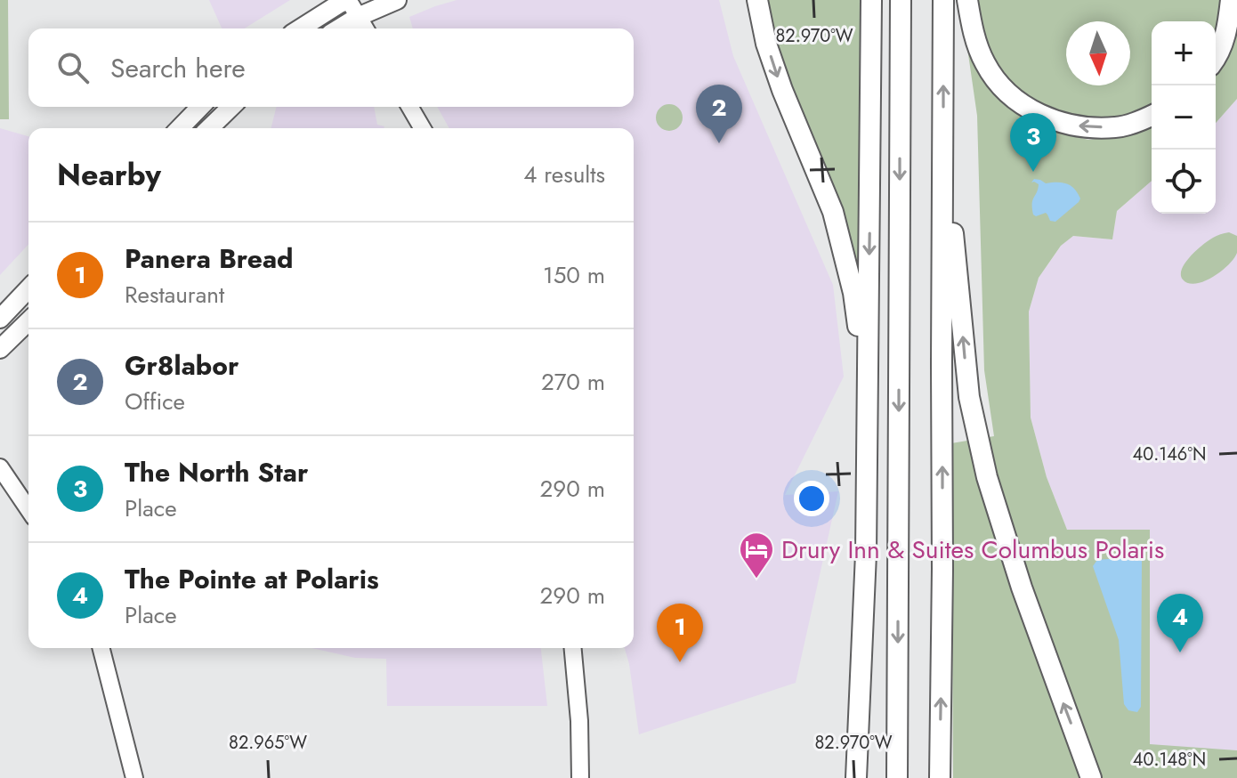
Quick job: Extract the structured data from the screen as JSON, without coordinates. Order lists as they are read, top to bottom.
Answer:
{
  "places": {
    "hotel": ["Drury Inn & Suites Columbus Polaris"]
  },
  "north": "bottom",
  "page": {
    "map_buttons": ["+", "−"],
    "search": "Search here",
    "pins": [
      "2",
      "3",
      "4",
      "1"
    ],
    "heading": ["Nearby", "4 results"],
    "list": [
      {
        "mark": "1",
        "name": "Panera Bread",
        "note": "Restaurant",
        "value": "150 m"
      },
      {
        "mark": "2",
        "name": "Gr8labor",
        "note": "Office",
        "value": "270 m"
      },
      {
        "mark": "3",
        "name": "The North Star",
        "note": "Place",
        "value": "290 m"
      },
      {
        "mark": "4",
        "name": "The Pointe at Polaris",
        "note": "Place",
        "value": "290 m"
      }
    ]
  },
  "coordinates": [
    "82.970°W",
    "40.146°N",
    "82.965°W",
    "40.148°N"
  ]
}
